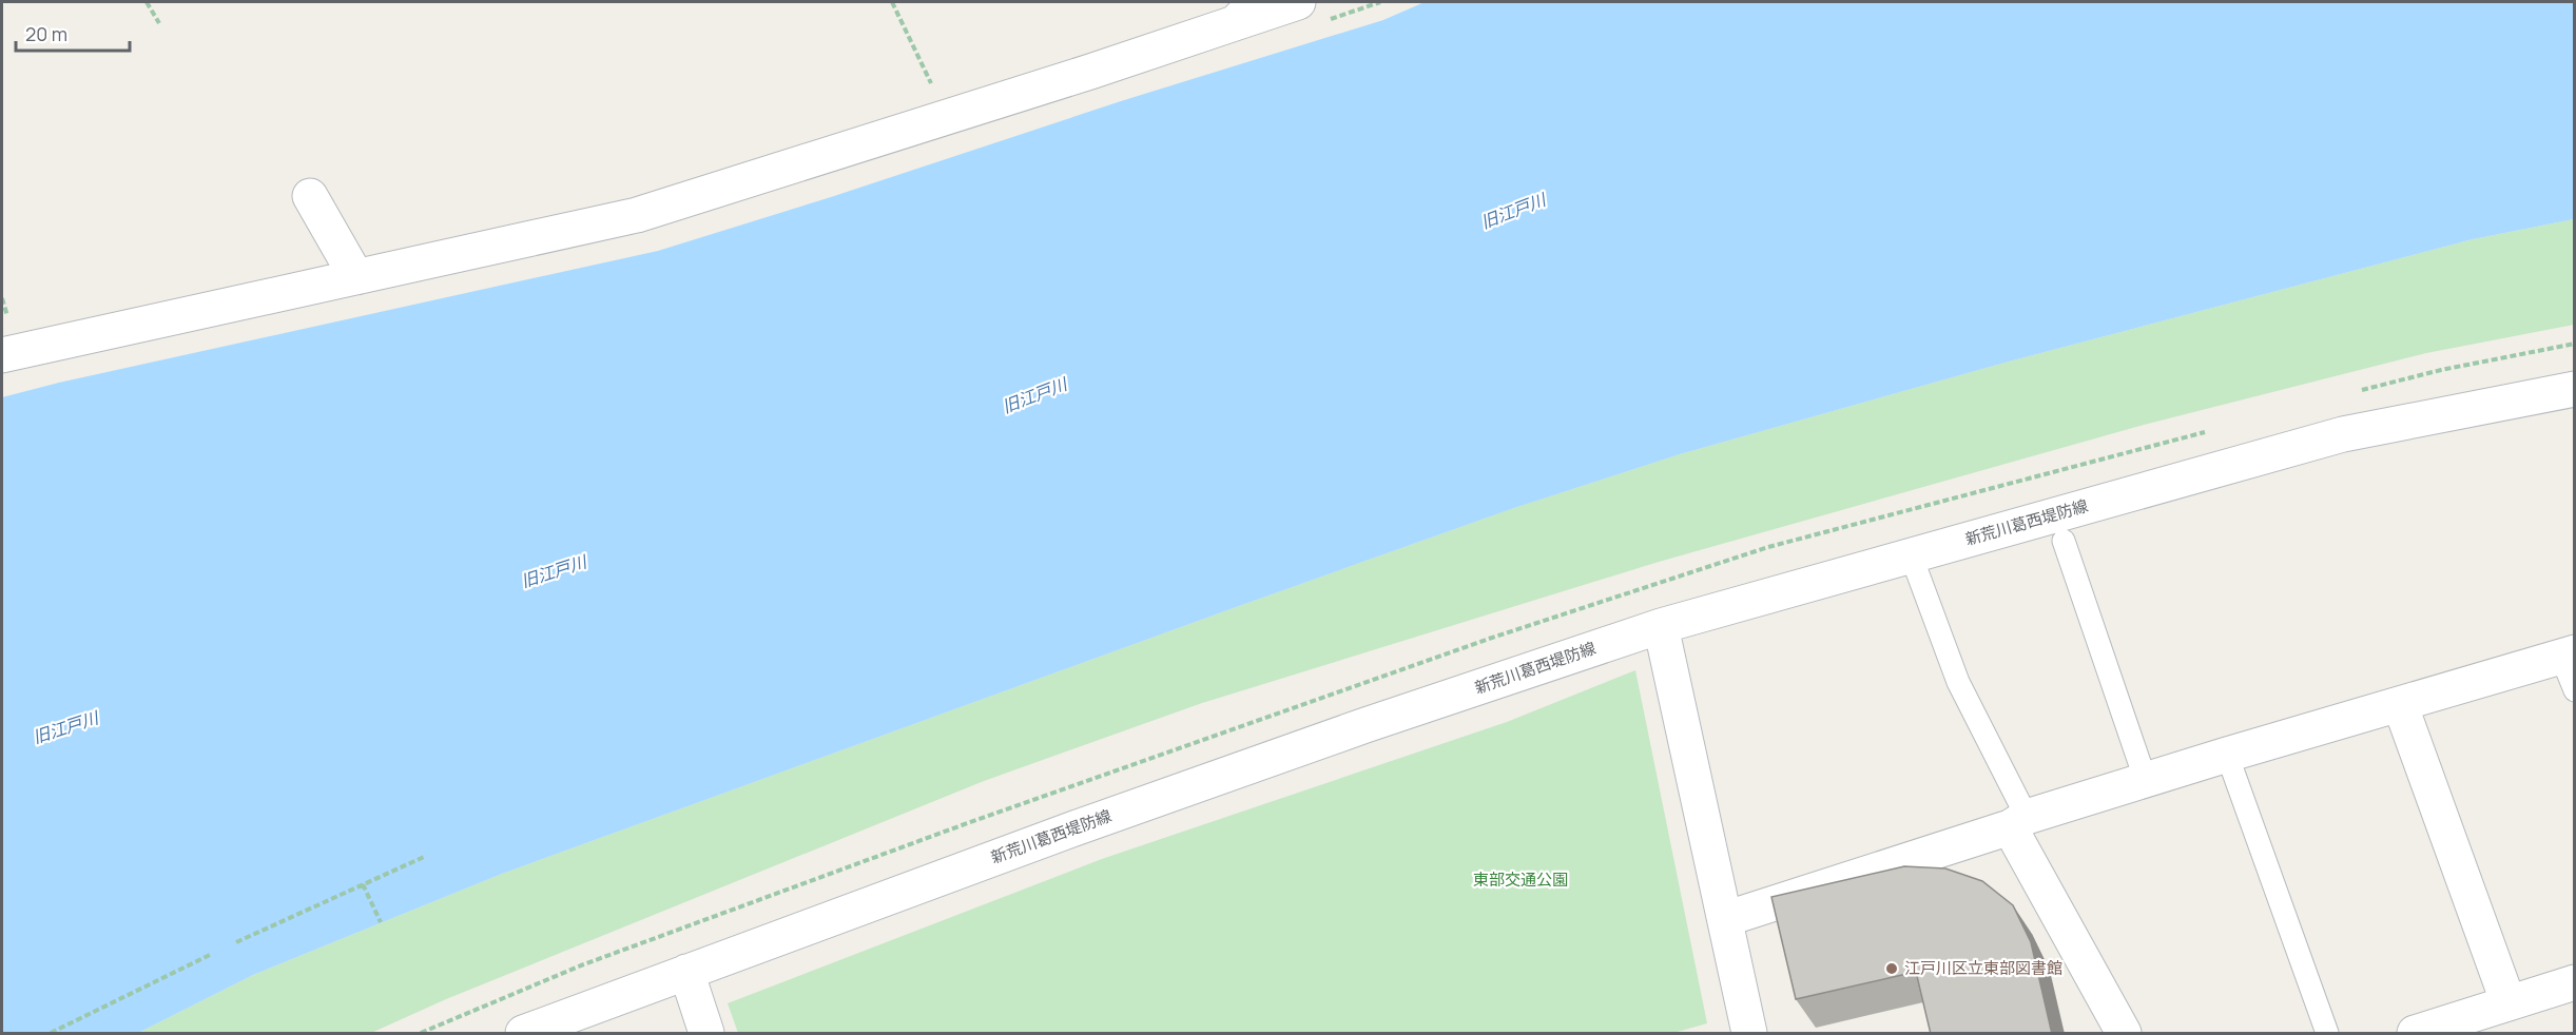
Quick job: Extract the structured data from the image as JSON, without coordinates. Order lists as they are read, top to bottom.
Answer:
{
  "streets": {
    "street": ["新荒川葛西堤防線"]
  },
  "water": ["旧江戸川"],
  "parks": ["東部交通公園"],
  "places": ["江戸川区立東部図書館"],
  "scale_bar": "20 m"
}
